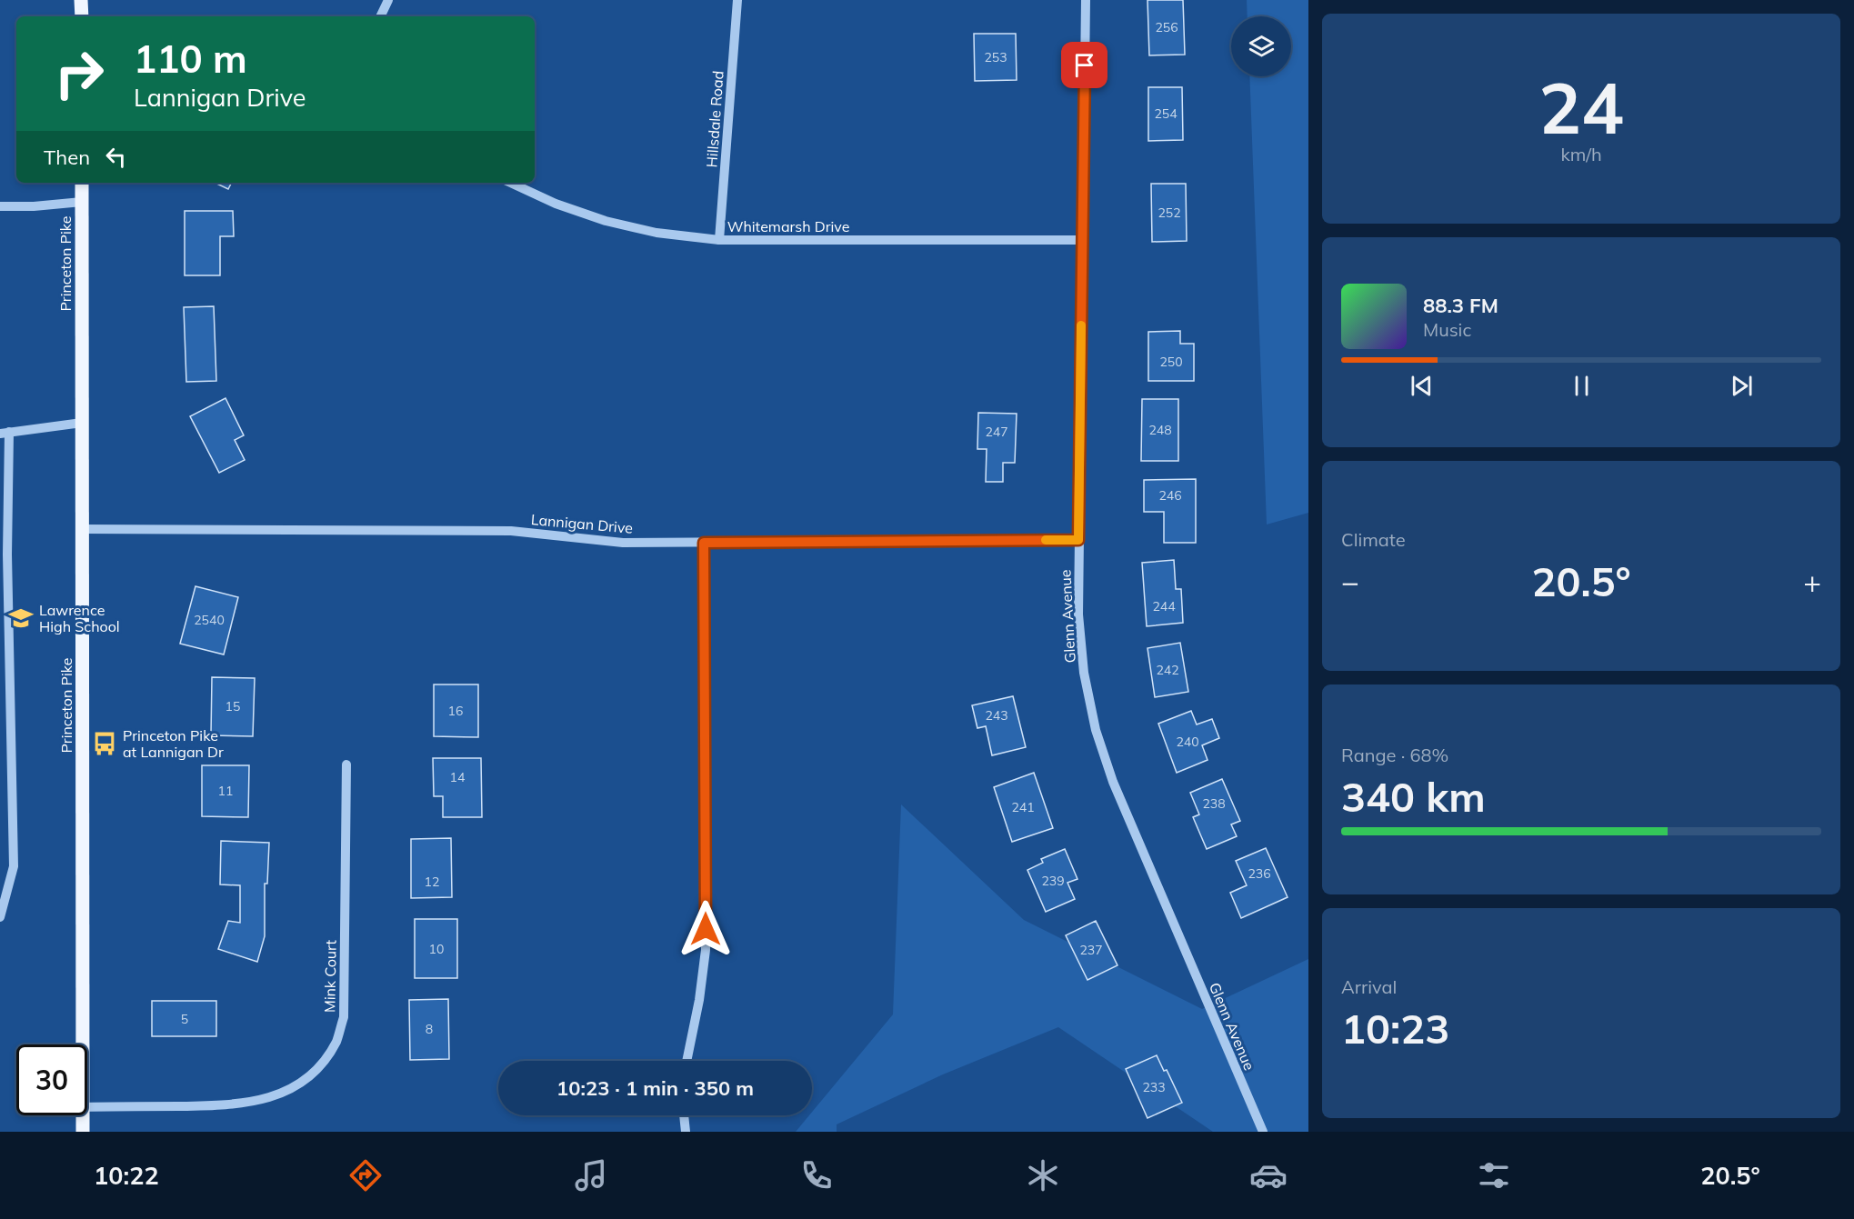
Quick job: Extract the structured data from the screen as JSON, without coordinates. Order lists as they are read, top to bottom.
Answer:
{
  "streets": {
    "main road": ["Princeton Pike"],
    "street": [
      "Hillsdale Road",
      "Whitemarsh Drive",
      "Lannigan Drive",
      "Glenn Avenue",
      "Mink Court"
    ]
  },
  "crossings": [
    ["Hillsdale Road", "Whitemarsh Drive"],
    ["Whitemarsh Drive", "Glenn Avenue"],
    ["Princeton Pike", "Lannigan Drive"],
    ["Lannigan Drive", "Glenn Avenue"]
  ],
  "places": {
    "school or university": ["Lawrence High School"],
    "bus stop": ["Princeton Pike at Lannigan Dr"]
  },
  "house_numbers": [
    "256",
    "253",
    "254",
    "252",
    "250",
    "248",
    "247",
    "246",
    "244",
    "2540",
    "242",
    "15",
    "16",
    "243",
    "240",
    "14",
    "11",
    "238",
    "241",
    "236",
    "239",
    "12",
    "10",
    "237",
    "5",
    "8",
    "233"
  ],
  "page": {
    "tile": [
      ["24", "km/h"],
      "Climate",
      ["Range · 68%", "340 km"],
      ["Arrival", "10:23"]
    ],
    "turn": ["110 m", "Lannigan Drive"],
    "then": "Then",
    "song": ["88.3 FM", "Music"],
    "heat": ["−", "20.5°", "+"],
    "limit": "30",
    "trip": "10:23 · 1 min · 350 m",
    "tabs": ["10:22", "20.5°"]
  }
}
